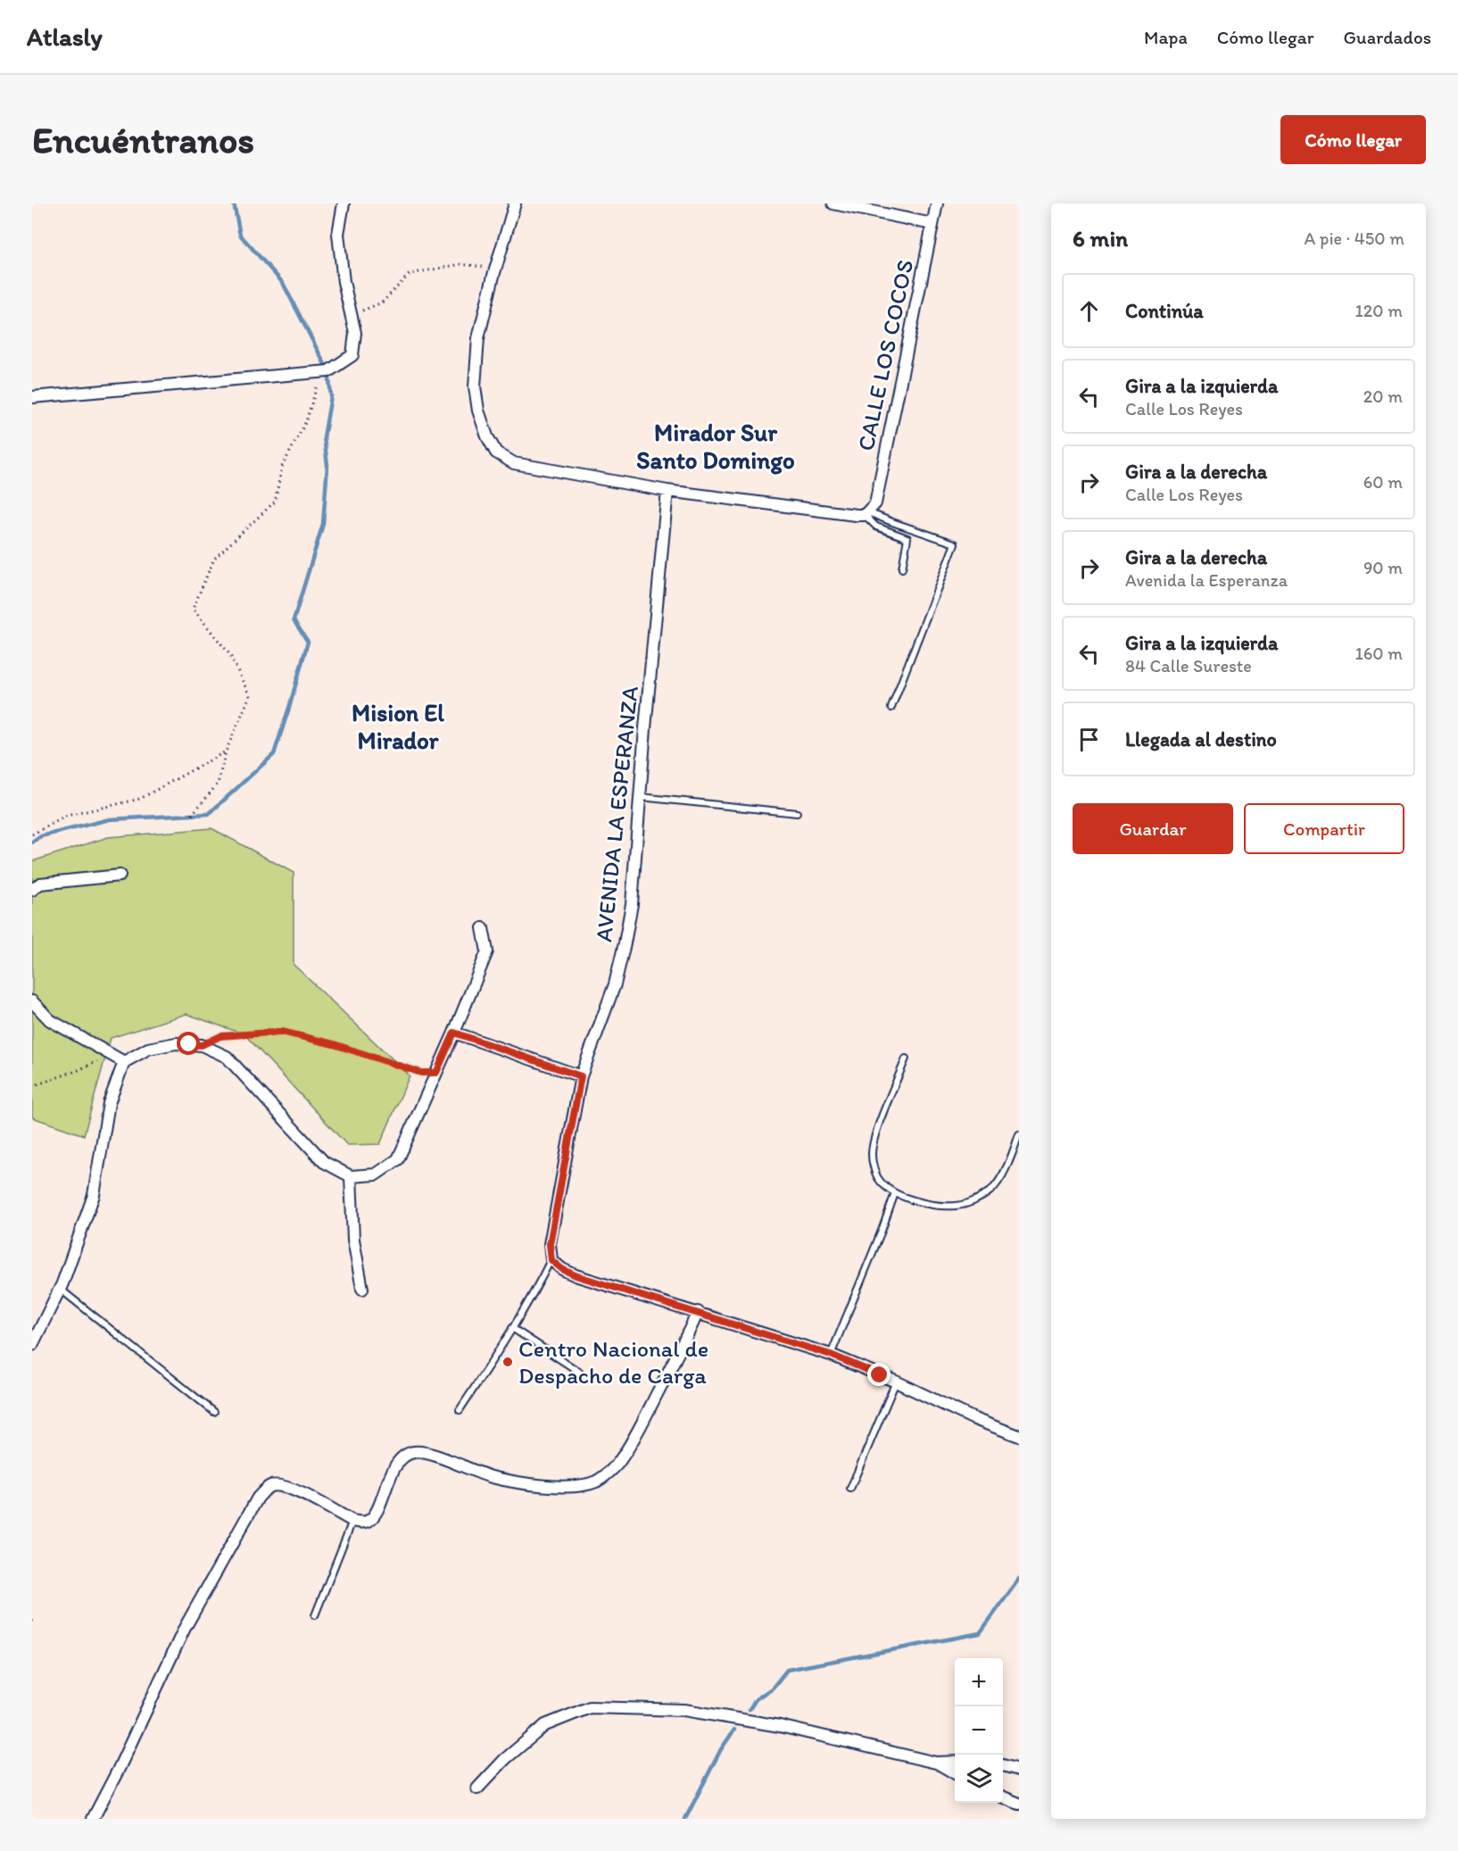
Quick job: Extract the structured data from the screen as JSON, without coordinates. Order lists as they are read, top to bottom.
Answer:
{
  "streets": {
    "street": ["CALLE LOS COCOS", "AVENIDA LA ESPERANZA"]
  },
  "districts": ["Mirador Sur Santo Domingo", "Mision El Mirador"],
  "places": ["Centro Nacional de Despacho de Carga"],
  "page": {
    "header": "Atlasly",
    "nav": ["Mapa", "Cómo llegar", "Guardados"],
    "buttons": [
      "Cómo llegar",
      ["Guardar", "Compartir"]
    ],
    "title": "Encuéntranos",
    "heading": ["6 min", "A pie · 450 m"],
    "list": [
      ["Continúa", "120 m"],
      ["Gira a la izquierda", "Calle Los Reyes", "20 m"],
      ["Gira a la derecha", "Calle Los Reyes", "60 m"],
      ["Gira a la derecha", "Avenida la Esperanza", "90 m"],
      ["Gira a la izquierda", "84 Calle Sureste", "160 m"],
      "Llegada al destino"
    ],
    "map_buttons": ["+", "−"]
  }
}
